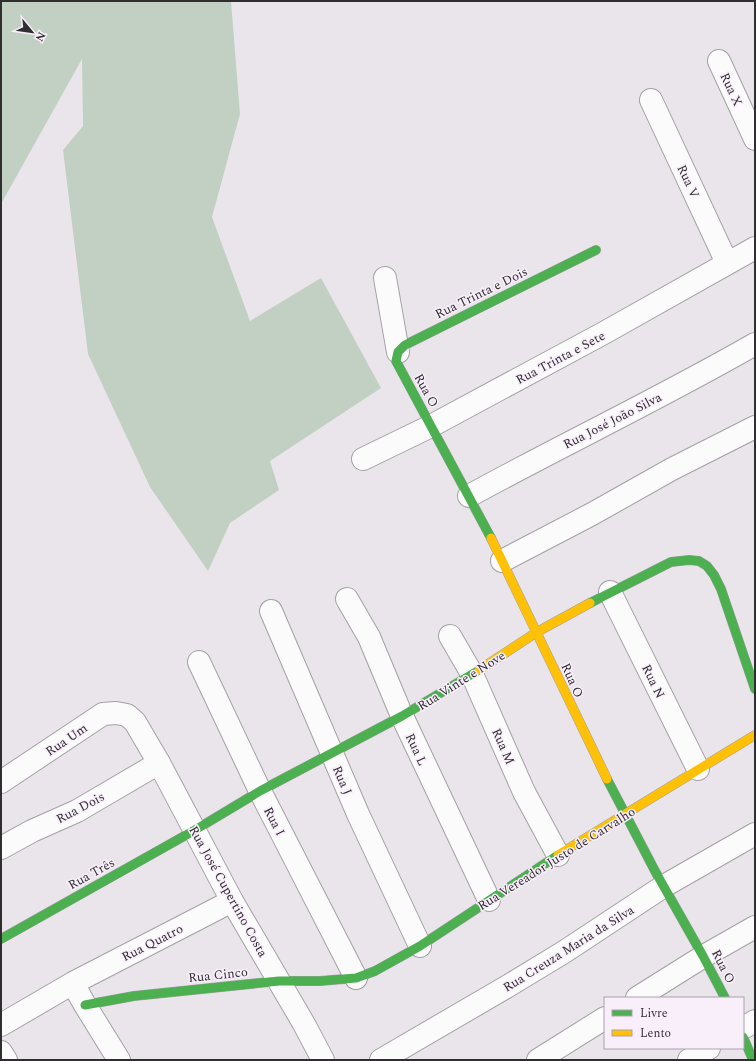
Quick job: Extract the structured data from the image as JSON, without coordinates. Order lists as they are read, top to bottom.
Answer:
{
  "streets": {
    "street": [
      "Rua X",
      "Rua V",
      "Rua Trinta e Dois",
      "Rua Trinta e Sete",
      "Rua O",
      "Rua José João Silva",
      "Rua Vinte e Nove",
      "Rua N",
      "Rua Um",
      "Rua M",
      "Rua L",
      "Rua J",
      "Rua Dois",
      "Rua I",
      "Rua Vereador Justo de Carvalho",
      "Rua Três",
      "Rua José Cupertino Costa",
      "Rua Quatro",
      "Rua Creuza Maria da Silva",
      "Rua Cinco"
    ]
  },
  "crossings": [
    ["Rua V", "Rua Trinta e Sete"],
    ["Rua Trinta e Dois", "Rua O"],
    ["Rua Trinta e Sete", "Rua O"],
    ["Rua O", "Rua José João Silva"],
    ["Rua O", "Rua Vinte e Nove"],
    ["Rua O", "Rua Vereador Justo de Carvalho"],
    ["Rua O", "Rua Creuza Maria da Silva"],
    ["Rua Vinte e Nove", "Rua N"],
    ["Rua Vinte e Nove", "Rua M"],
    ["Rua Vinte e Nove", "Rua L"],
    ["Rua Vinte e Nove", "Rua J"],
    ["Rua Vinte e Nove", "Rua I"],
    ["Rua Vinte e Nove", "Rua Três"],
    ["Rua Vinte e Nove", "Rua José Cupertino Costa"],
    ["Rua N", "Rua Vereador Justo de Carvalho"],
    ["Rua Um", "Rua José Cupertino Costa"],
    ["Rua M", "Rua Vereador Justo de Carvalho"],
    ["Rua L", "Rua Vereador Justo de Carvalho"],
    ["Rua J", "Rua Vereador Justo de Carvalho"],
    ["Rua Dois", "Rua José Cupertino Costa"],
    ["Rua I", "Rua Vereador Justo de Carvalho"],
    ["Rua I", "Rua Cinco"],
    ["Rua Vereador Justo de Carvalho", "Rua Cinco"],
    ["Rua Três", "Rua José Cupertino Costa"],
    ["Rua José Cupertino Costa", "Rua Quatro"],
    ["Rua José Cupertino Costa", "Rua Cinco"]
  ],
  "legend": ["Livre", "Lento"],
  "north": "bottom right"
}
